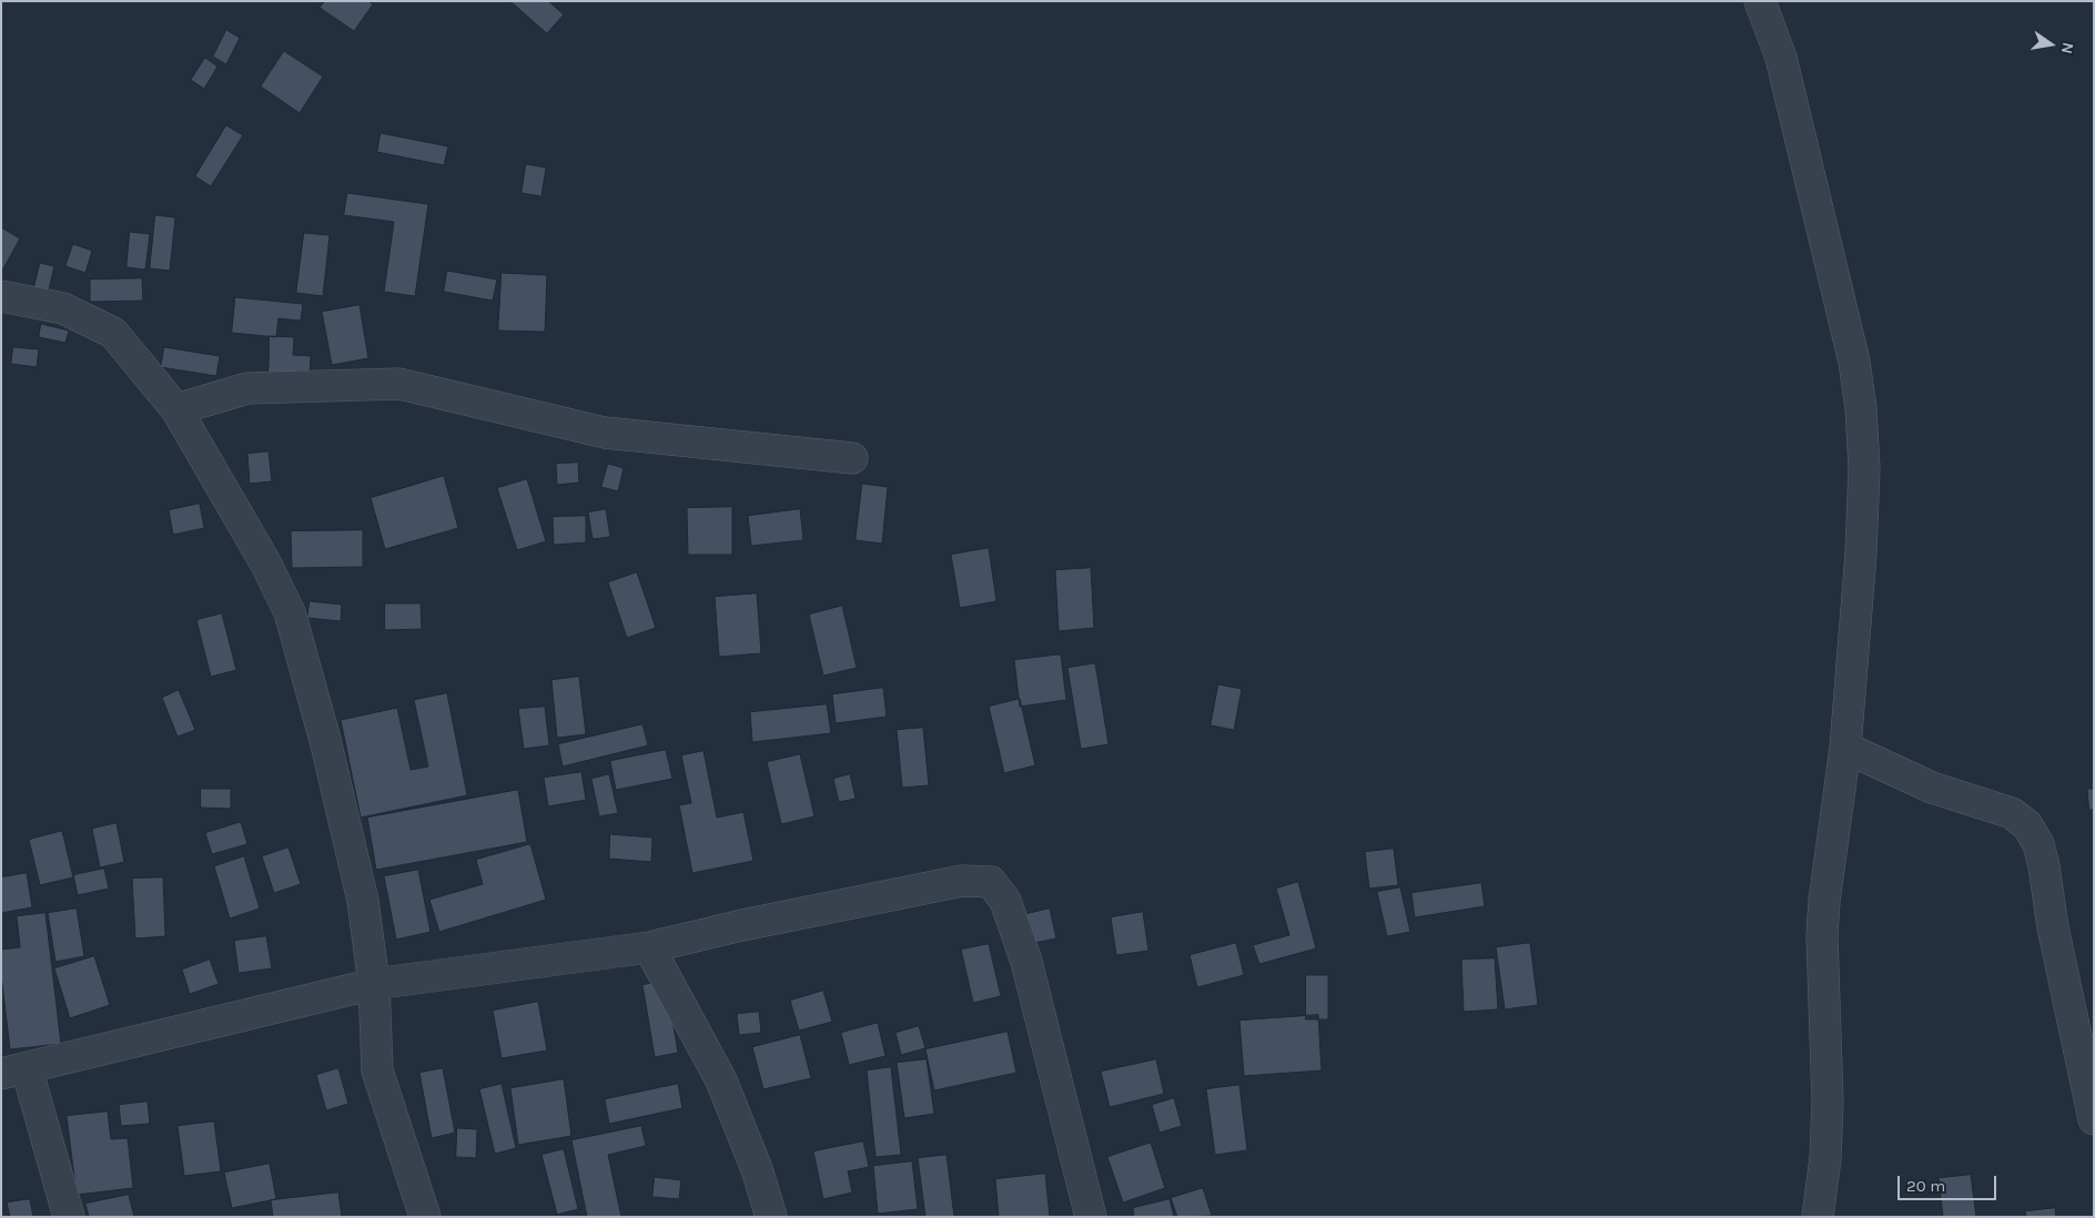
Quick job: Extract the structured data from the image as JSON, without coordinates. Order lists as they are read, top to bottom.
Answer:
{
  "scale_bar": "20 m",
  "north": "right"
}
